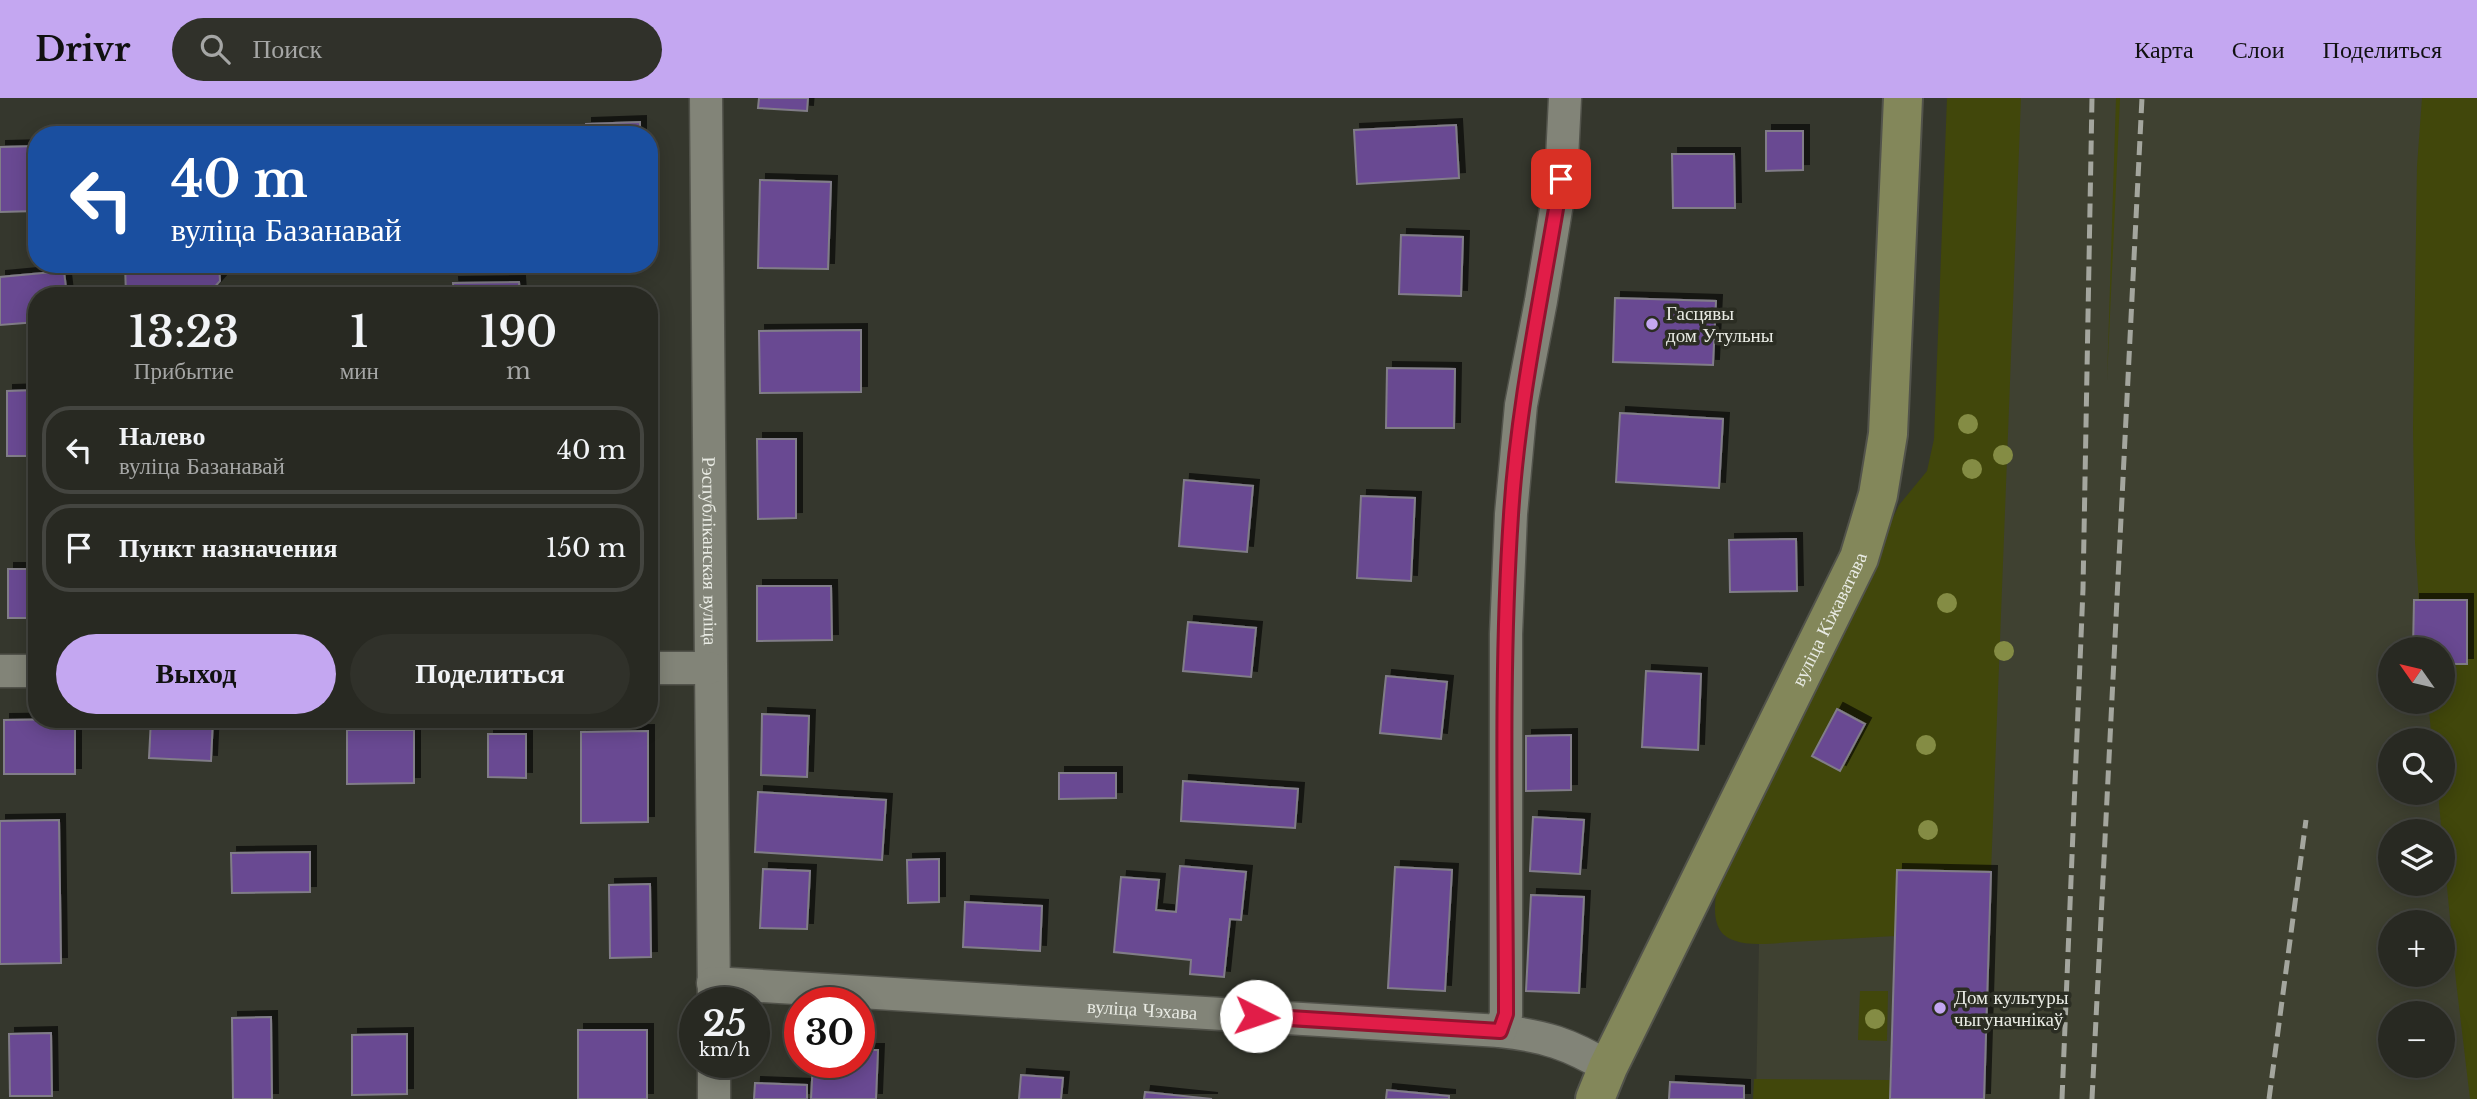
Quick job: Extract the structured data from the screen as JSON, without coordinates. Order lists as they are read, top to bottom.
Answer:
{
  "streets": {
    "main road": ["вуліца Кіжаватава"],
    "street": ["Рэспубліканская вуліца", "вуліца Чэхава"]
  },
  "crossings": [
    ["вуліца Кіжаватава", "вуліца Чэхава"]
  ],
  "places": ["Гасцявы дом Утульны", "Дом культуры чыгуначнікаў"],
  "north": "top left",
  "page": {
    "header": "Drivr",
    "search": "Поиск",
    "nav": ["Карта", "Слои", "Поделиться"],
    "turn": ["40 m", "вуліца Базанавай"],
    "eta": [
      "13:23",
      "Прибытие",
      "1",
      "мин",
      "190",
      "m"
    ],
    "list": [
      {
        "name": "Налево",
        "note": "вуліца Базанавай",
        "value": "40 m"
      },
      {
        "name": "Пункт назначения",
        "value": "150 m"
      }
    ],
    "buttons": ["Выход", "Поделиться"],
    "map_buttons": ["+", "−"],
    "speed": "25 km/h",
    "limit": "30"
  }
}
